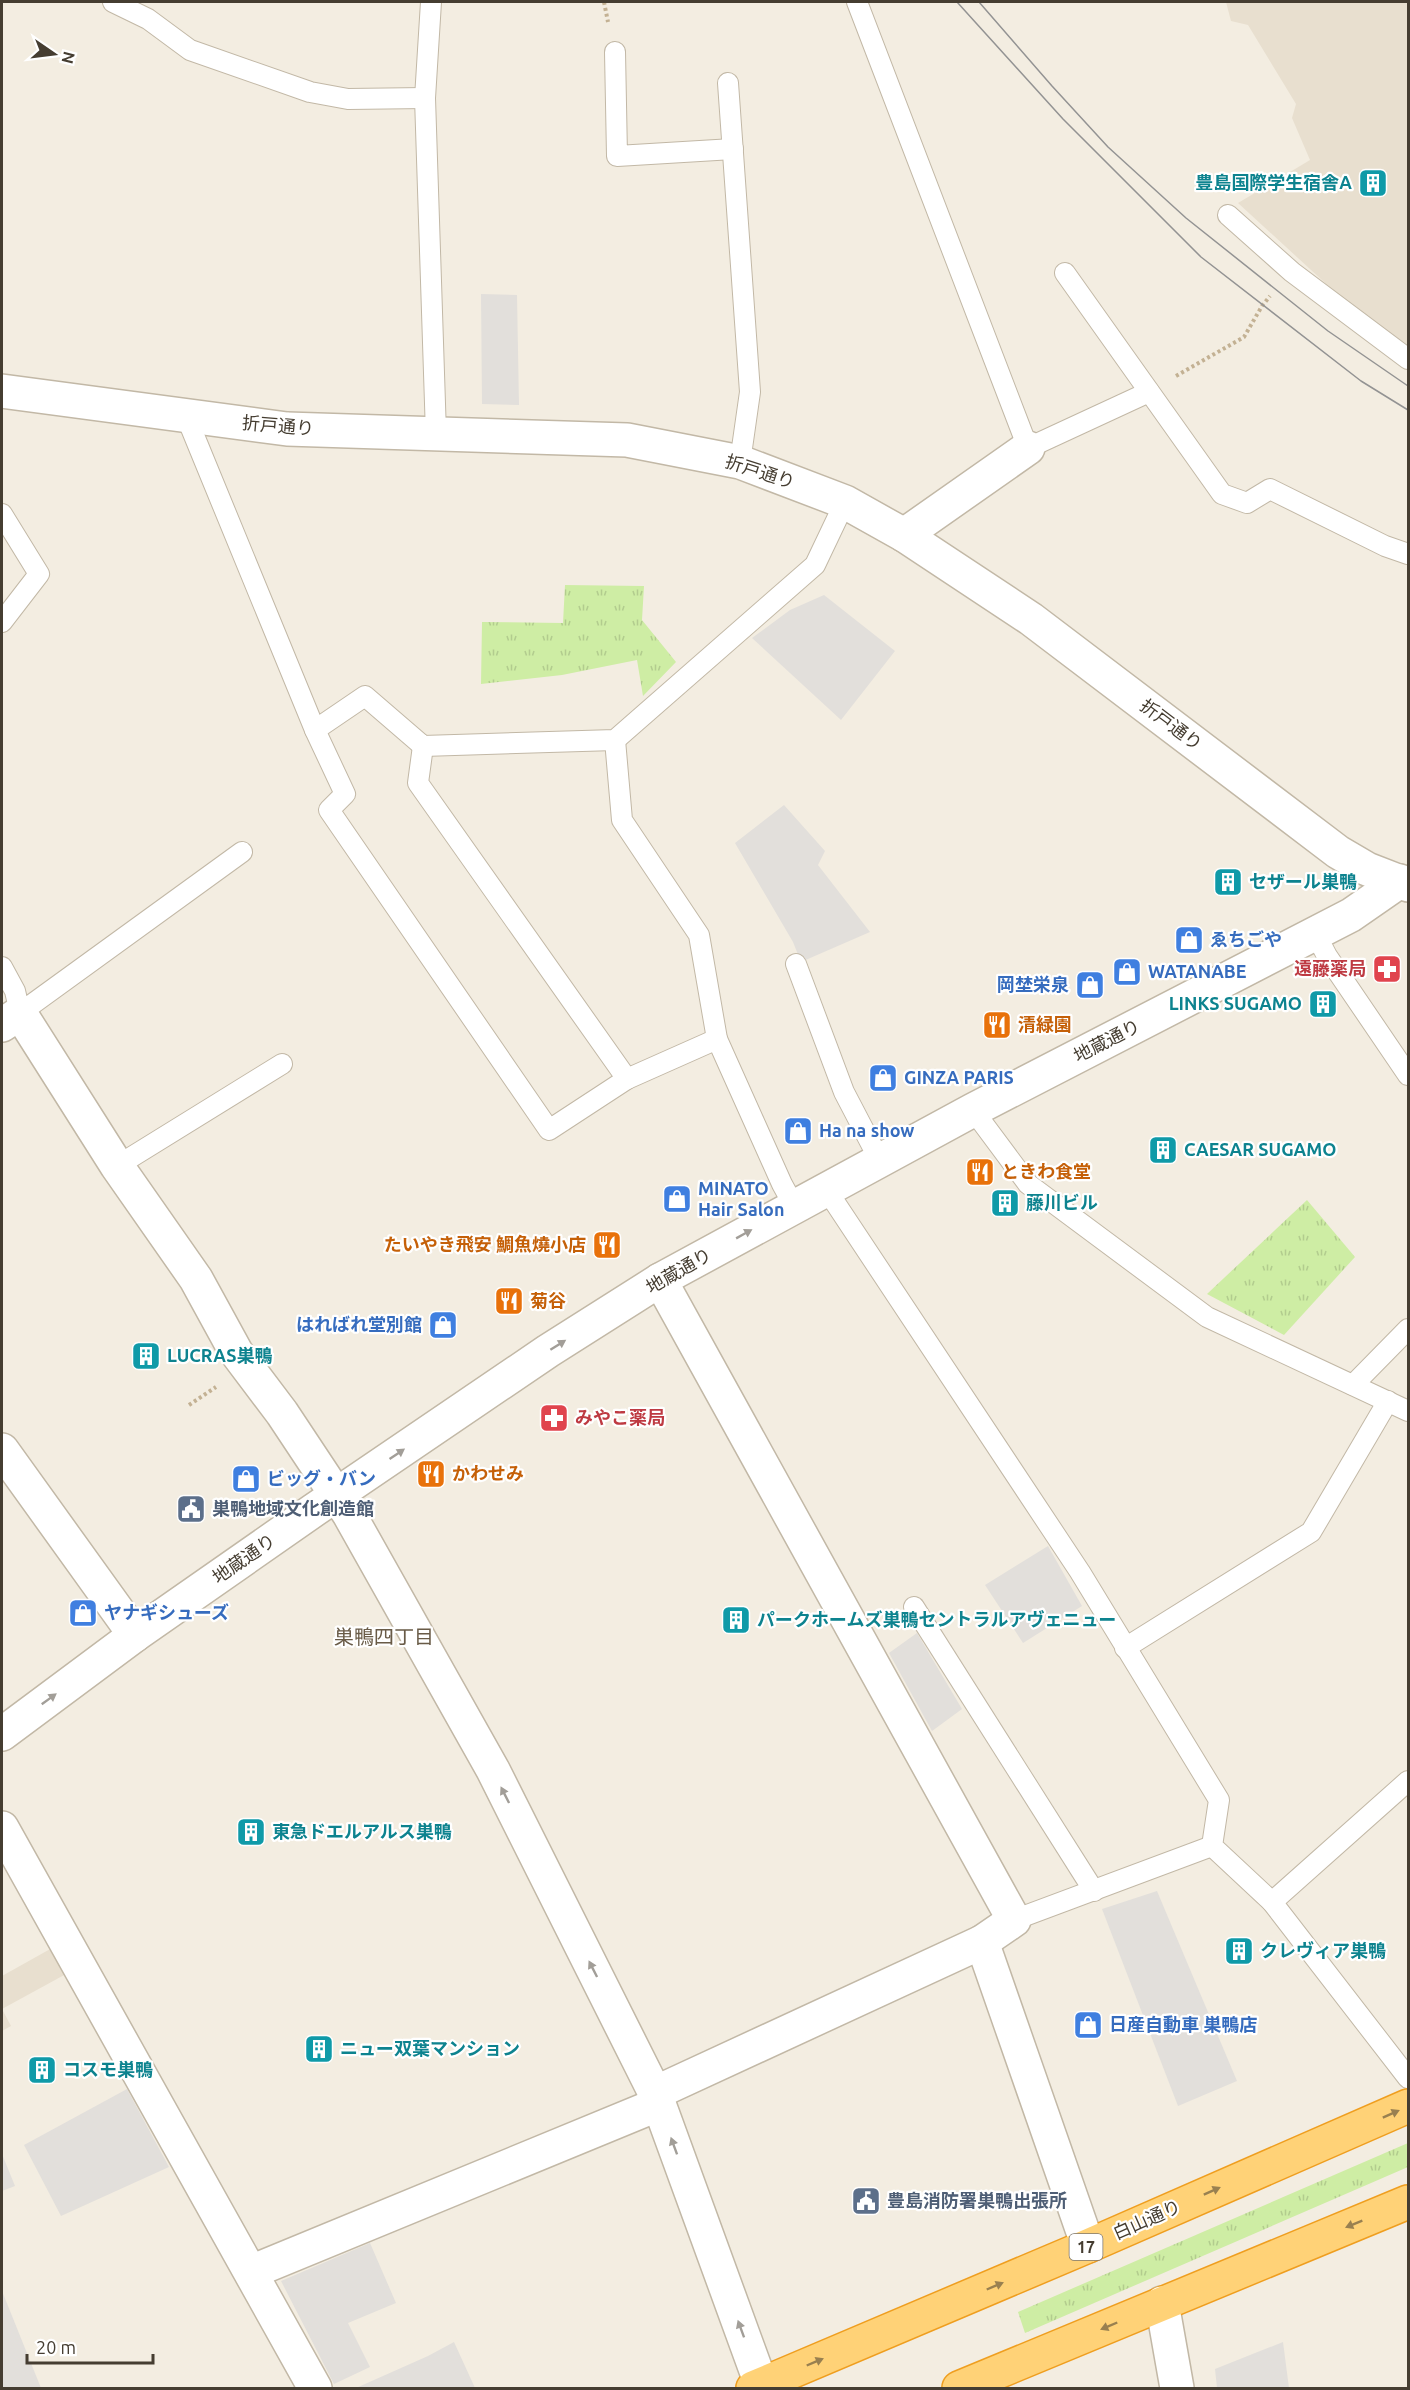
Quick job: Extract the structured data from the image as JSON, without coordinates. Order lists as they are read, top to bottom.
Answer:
{
  "streets": {
    "highway": ["白山通り", "17"],
    "street": ["折戸通り", "地蔵通り"]
  },
  "crossings": [
    ["折戸通り", "地蔵通り"]
  ],
  "one_way": ["地蔵通り"],
  "districts": ["巣鴨四丁目"],
  "places": {
    "building": [
      "豊島国際学生宿舎A",
      "セザール巣鴨",
      "LINKS SUGAMO",
      "CAESAR SUGAMO",
      "藤川ビル",
      "LUCRAS巣鴨",
      "パークホームズ巣鴨セントラルアヴェニュー",
      "東急ドエルアルス巣鴨",
      "クレヴィア巣鴨",
      "ニュー双葉マンション",
      "コスモ巣鴨"
    ],
    "shop": [
      "ゑちごや",
      "WATANABE",
      "岡埜栄泉",
      "GINZA PARIS",
      "Ha na show",
      "MINATO Hair Salon",
      "はればれ堂別館",
      "ビッグ・バン",
      "ヤナギシューズ",
      "日産自動車 巣鴨店"
    ],
    "pharmacy": ["遠藤薬局", "みやこ薬局"],
    "restaurant": [
      "清緑園",
      "ときわ食堂",
      "たいやき飛安 鯛魚燒小店",
      "菊谷",
      "かわせみ"
    ],
    "public building": ["巣鴨地域文化創造館", "豊島消防署巣鴨出張所"]
  },
  "scale_bar": "20 m",
  "north": "right"
}
